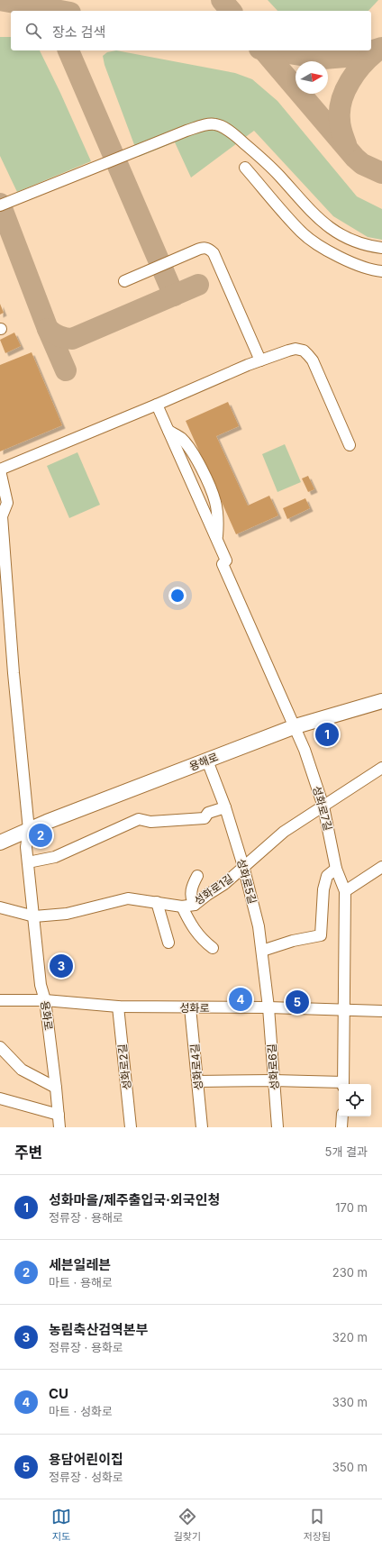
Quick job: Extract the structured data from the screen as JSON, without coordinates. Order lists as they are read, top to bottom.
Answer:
{
  "streets": {
    "main road": ["용해로"],
    "street": [
      "성화로7길",
      "성화로5길",
      "성화로1길",
      "성화로",
      "용화로",
      "성화로2길",
      "성화로4길",
      "성화로6길"
    ]
  },
  "crossings": [
    ["용해로", "성화로7길"],
    ["용해로", "성화로5길"],
    ["용해로", "용화로"],
    ["성화로7길", "성화로1길"],
    ["성화로7길", "성화로"],
    ["성화로5길", "성화로1길"],
    ["성화로5길", "성화로"],
    ["성화로5길", "성화로6길"],
    ["성화로1길", "용화로"],
    ["성화로", "용화로"],
    ["성화로", "성화로2길"],
    ["성화로", "성화로4길"],
    ["성화로", "성화로6길"]
  ],
  "north": "right",
  "page": {
    "search": "장소 검색",
    "pins": [
      "1",
      "2",
      "3",
      "4",
      "5"
    ],
    "heading": ["주변", "5개 결과"],
    "list": [
      {
        "mark": "1",
        "name": "성화마을/제주출입국·외국인청",
        "note": "정류장 · 용해로",
        "value": "170 m"
      },
      {
        "mark": "2",
        "name": "세븐일레븐",
        "note": "마트 · 용해로",
        "value": "230 m"
      },
      {
        "mark": "3",
        "name": "농림축산검역본부",
        "note": "정류장 · 용화로",
        "value": "320 m"
      },
      {
        "mark": "4",
        "name": "CU",
        "note": "마트 · 성화로",
        "value": "330 m"
      },
      {
        "mark": "5",
        "name": "용담어린이집",
        "note": "정류장 · 성화로",
        "value": "350 m"
      }
    ],
    "nav": ["지도", "길찾기", "저장됨"]
  }
}
